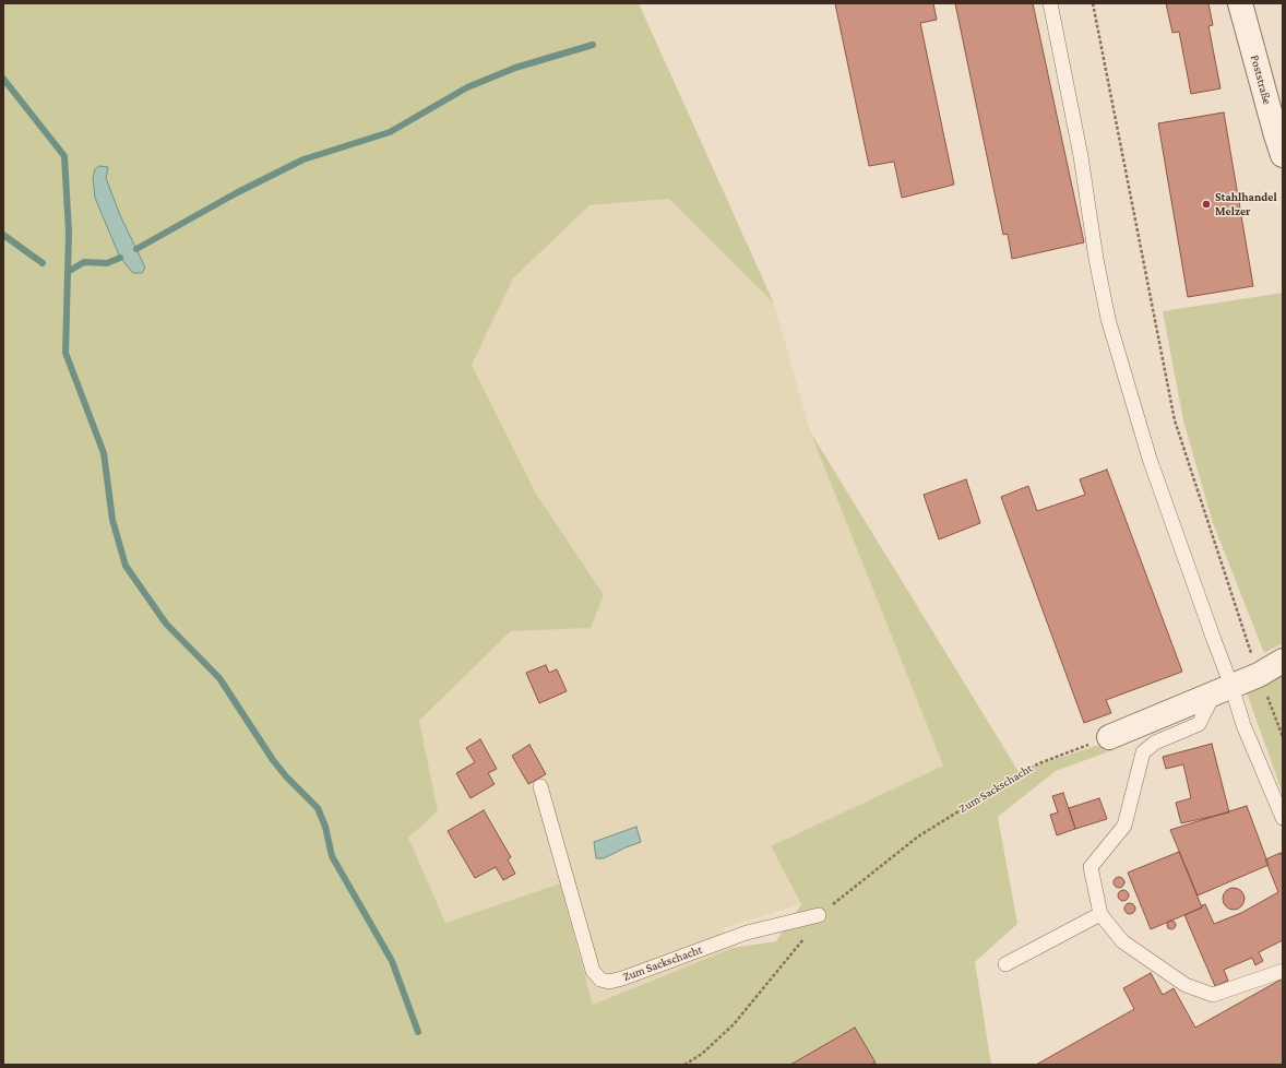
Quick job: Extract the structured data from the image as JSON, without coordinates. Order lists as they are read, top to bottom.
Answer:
{
  "streets": {
    "street": ["Poststraße"],
    "lane": ["Zum Sackschacht"]
  },
  "places": ["Stahlhandel Melzer"]
}
